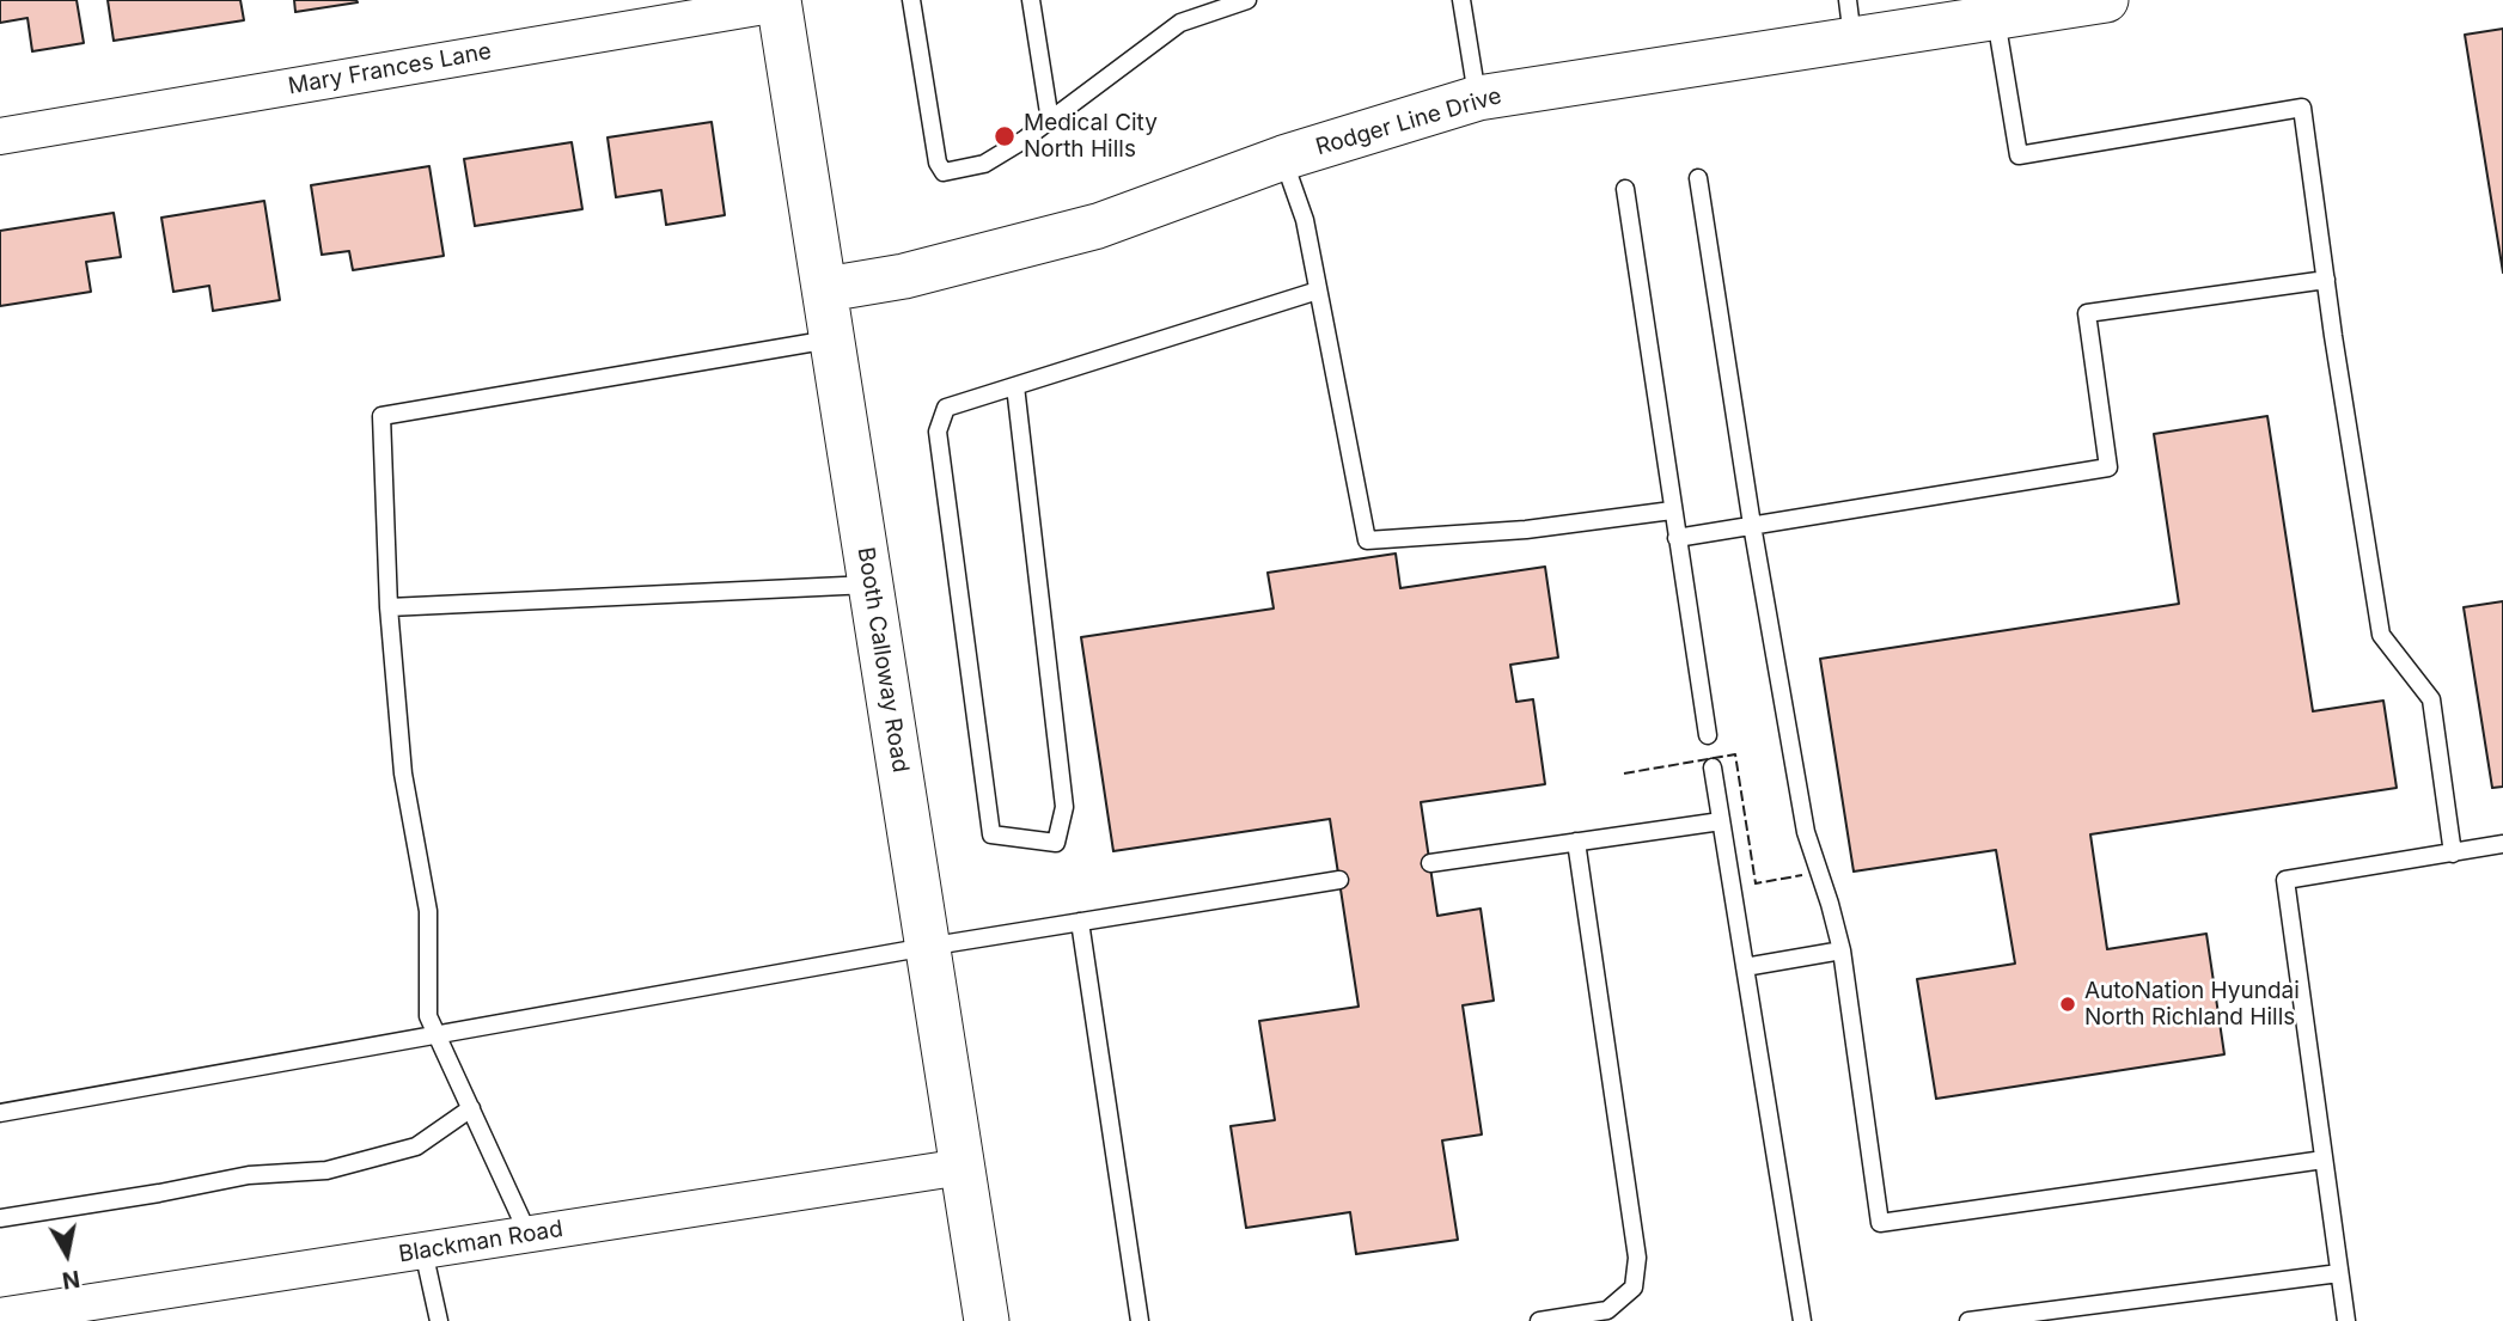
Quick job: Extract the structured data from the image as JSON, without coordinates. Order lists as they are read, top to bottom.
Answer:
{
  "streets": {
    "street": [
      "Mary Frances Lane",
      "Rodger Line Drive",
      "Booth Calloway Road",
      "Blackman Road"
    ]
  },
  "crossings": [
    ["Mary Frances Lane", "Booth Calloway Road"],
    ["Rodger Line Drive", "Booth Calloway Road"],
    ["Booth Calloway Road", "Blackman Road"]
  ],
  "places": ["Medical City North Hills", "AutoNation Hyundai North Richland Hills"],
  "north": "bottom"
}
